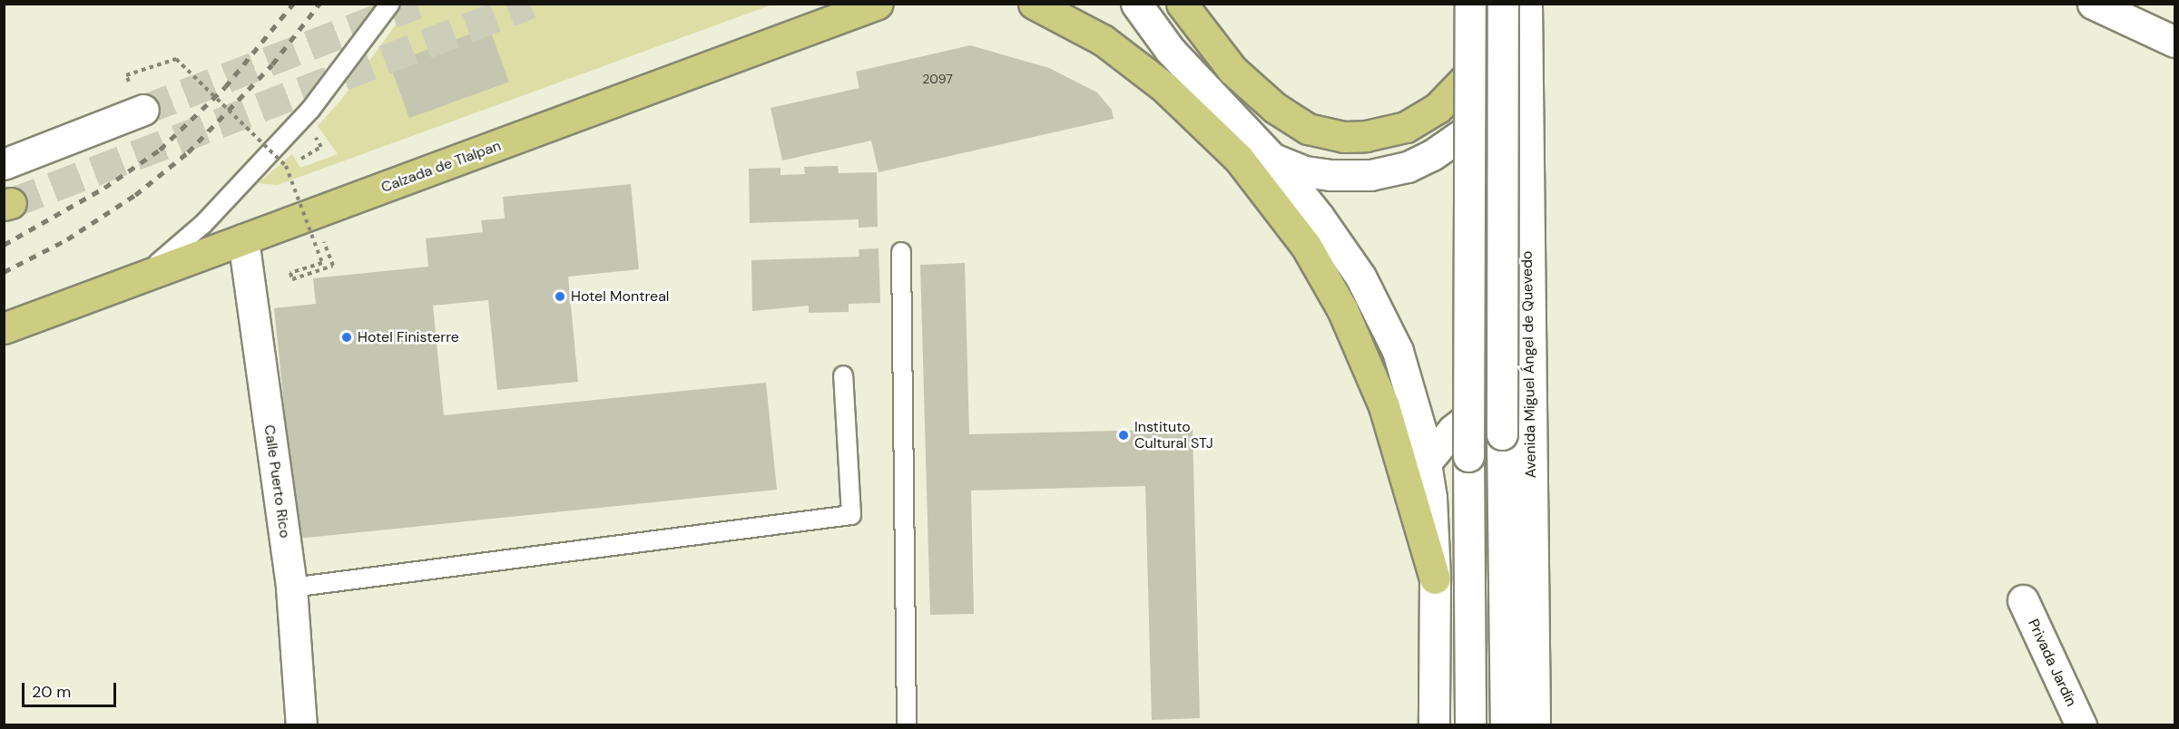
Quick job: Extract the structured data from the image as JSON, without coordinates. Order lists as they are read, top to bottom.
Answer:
{
  "streets": {
    "highway": ["Calzada de Tlalpan"],
    "main road": ["Avenida Miguel Ángel de Quevedo", "Calle Puerto Rico", "Privada Jardín"]
  },
  "crossings": [
    ["Calzada de Tlalpan", "Calle Puerto Rico"]
  ],
  "places": ["Hotel Montreal", "Hotel Finisterre", "Instituto Cultural STJ"],
  "house_numbers": ["2097"],
  "scale_bar": "20 m"
}
